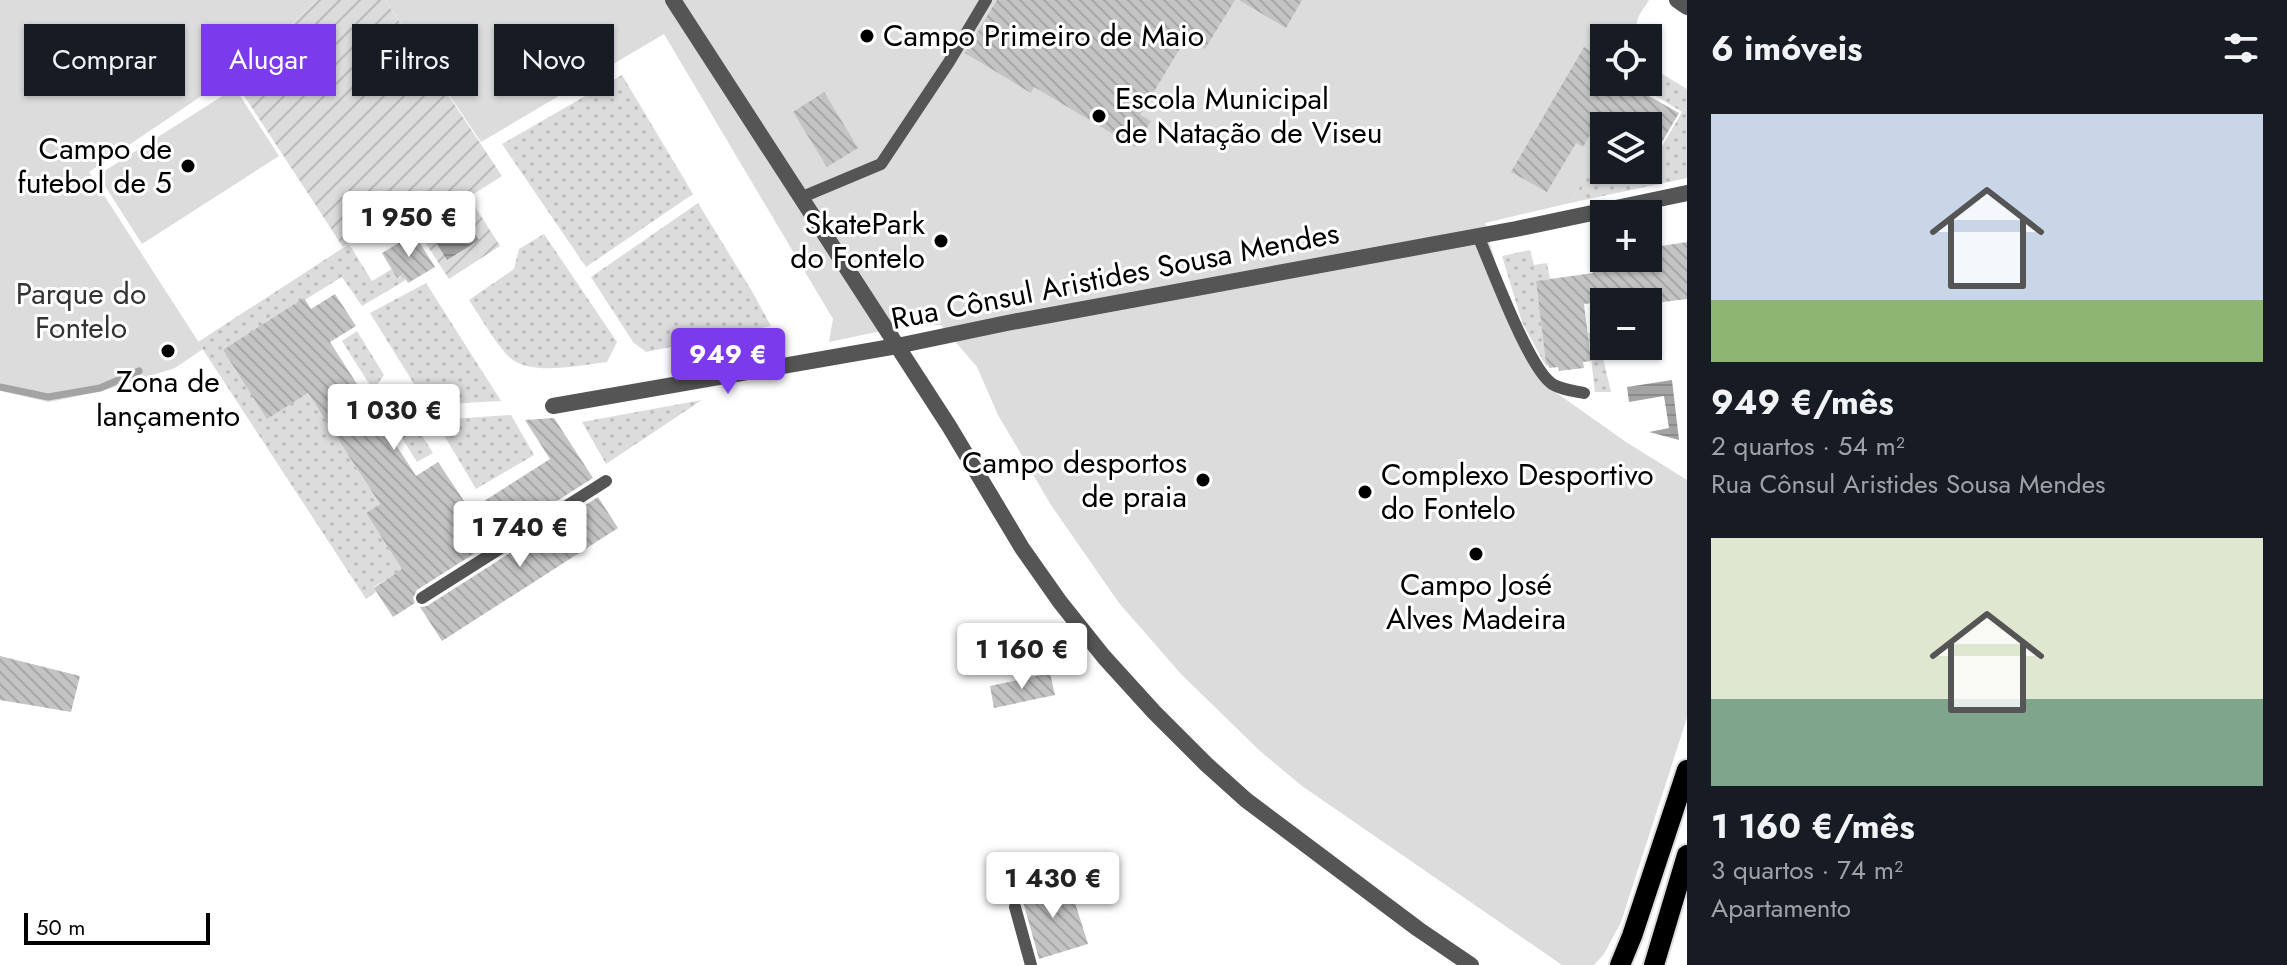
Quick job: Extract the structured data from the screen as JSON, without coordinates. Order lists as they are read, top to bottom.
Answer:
{
  "streets": {
    "street": ["Rua Cônsul Aristides Sousa Mendes"]
  },
  "parks": ["Parque do Fontelo"],
  "places": [
    "Campo Primeiro de Maio",
    "Escola Municipal de Natação de Viseu",
    "Campo de futebol de 5",
    "SkatePark do Fontelo",
    "Zona de lançamento",
    "Campo desportos de praia",
    "Complexo Desportivo do Fontelo",
    "Campo José Alves Madeira"
  ],
  "scale_bar": "50 m",
  "page": {
    "heading": "6 imóveis",
    "map_buttons": ["+", "−"],
    "chip": [
      "Comprar",
      "Alugar",
      "Filtros",
      "Novo"
    ],
    "list": [
      {
        "name": "949 €/mês",
        "note": "2 quartos · 54 m² · Rua Cônsul Aristides Sousa Mendes"
      },
      {
        "name": "1 160 €/mês",
        "note": "3 quartos · 74 m² · Apartamento"
      }
    ],
    "price": [
      "1 950 €",
      "949 €",
      "1 030 €",
      "1 740 €",
      "1 160 €",
      "1 430 €"
    ],
    "scale": "50 m"
  }
}
